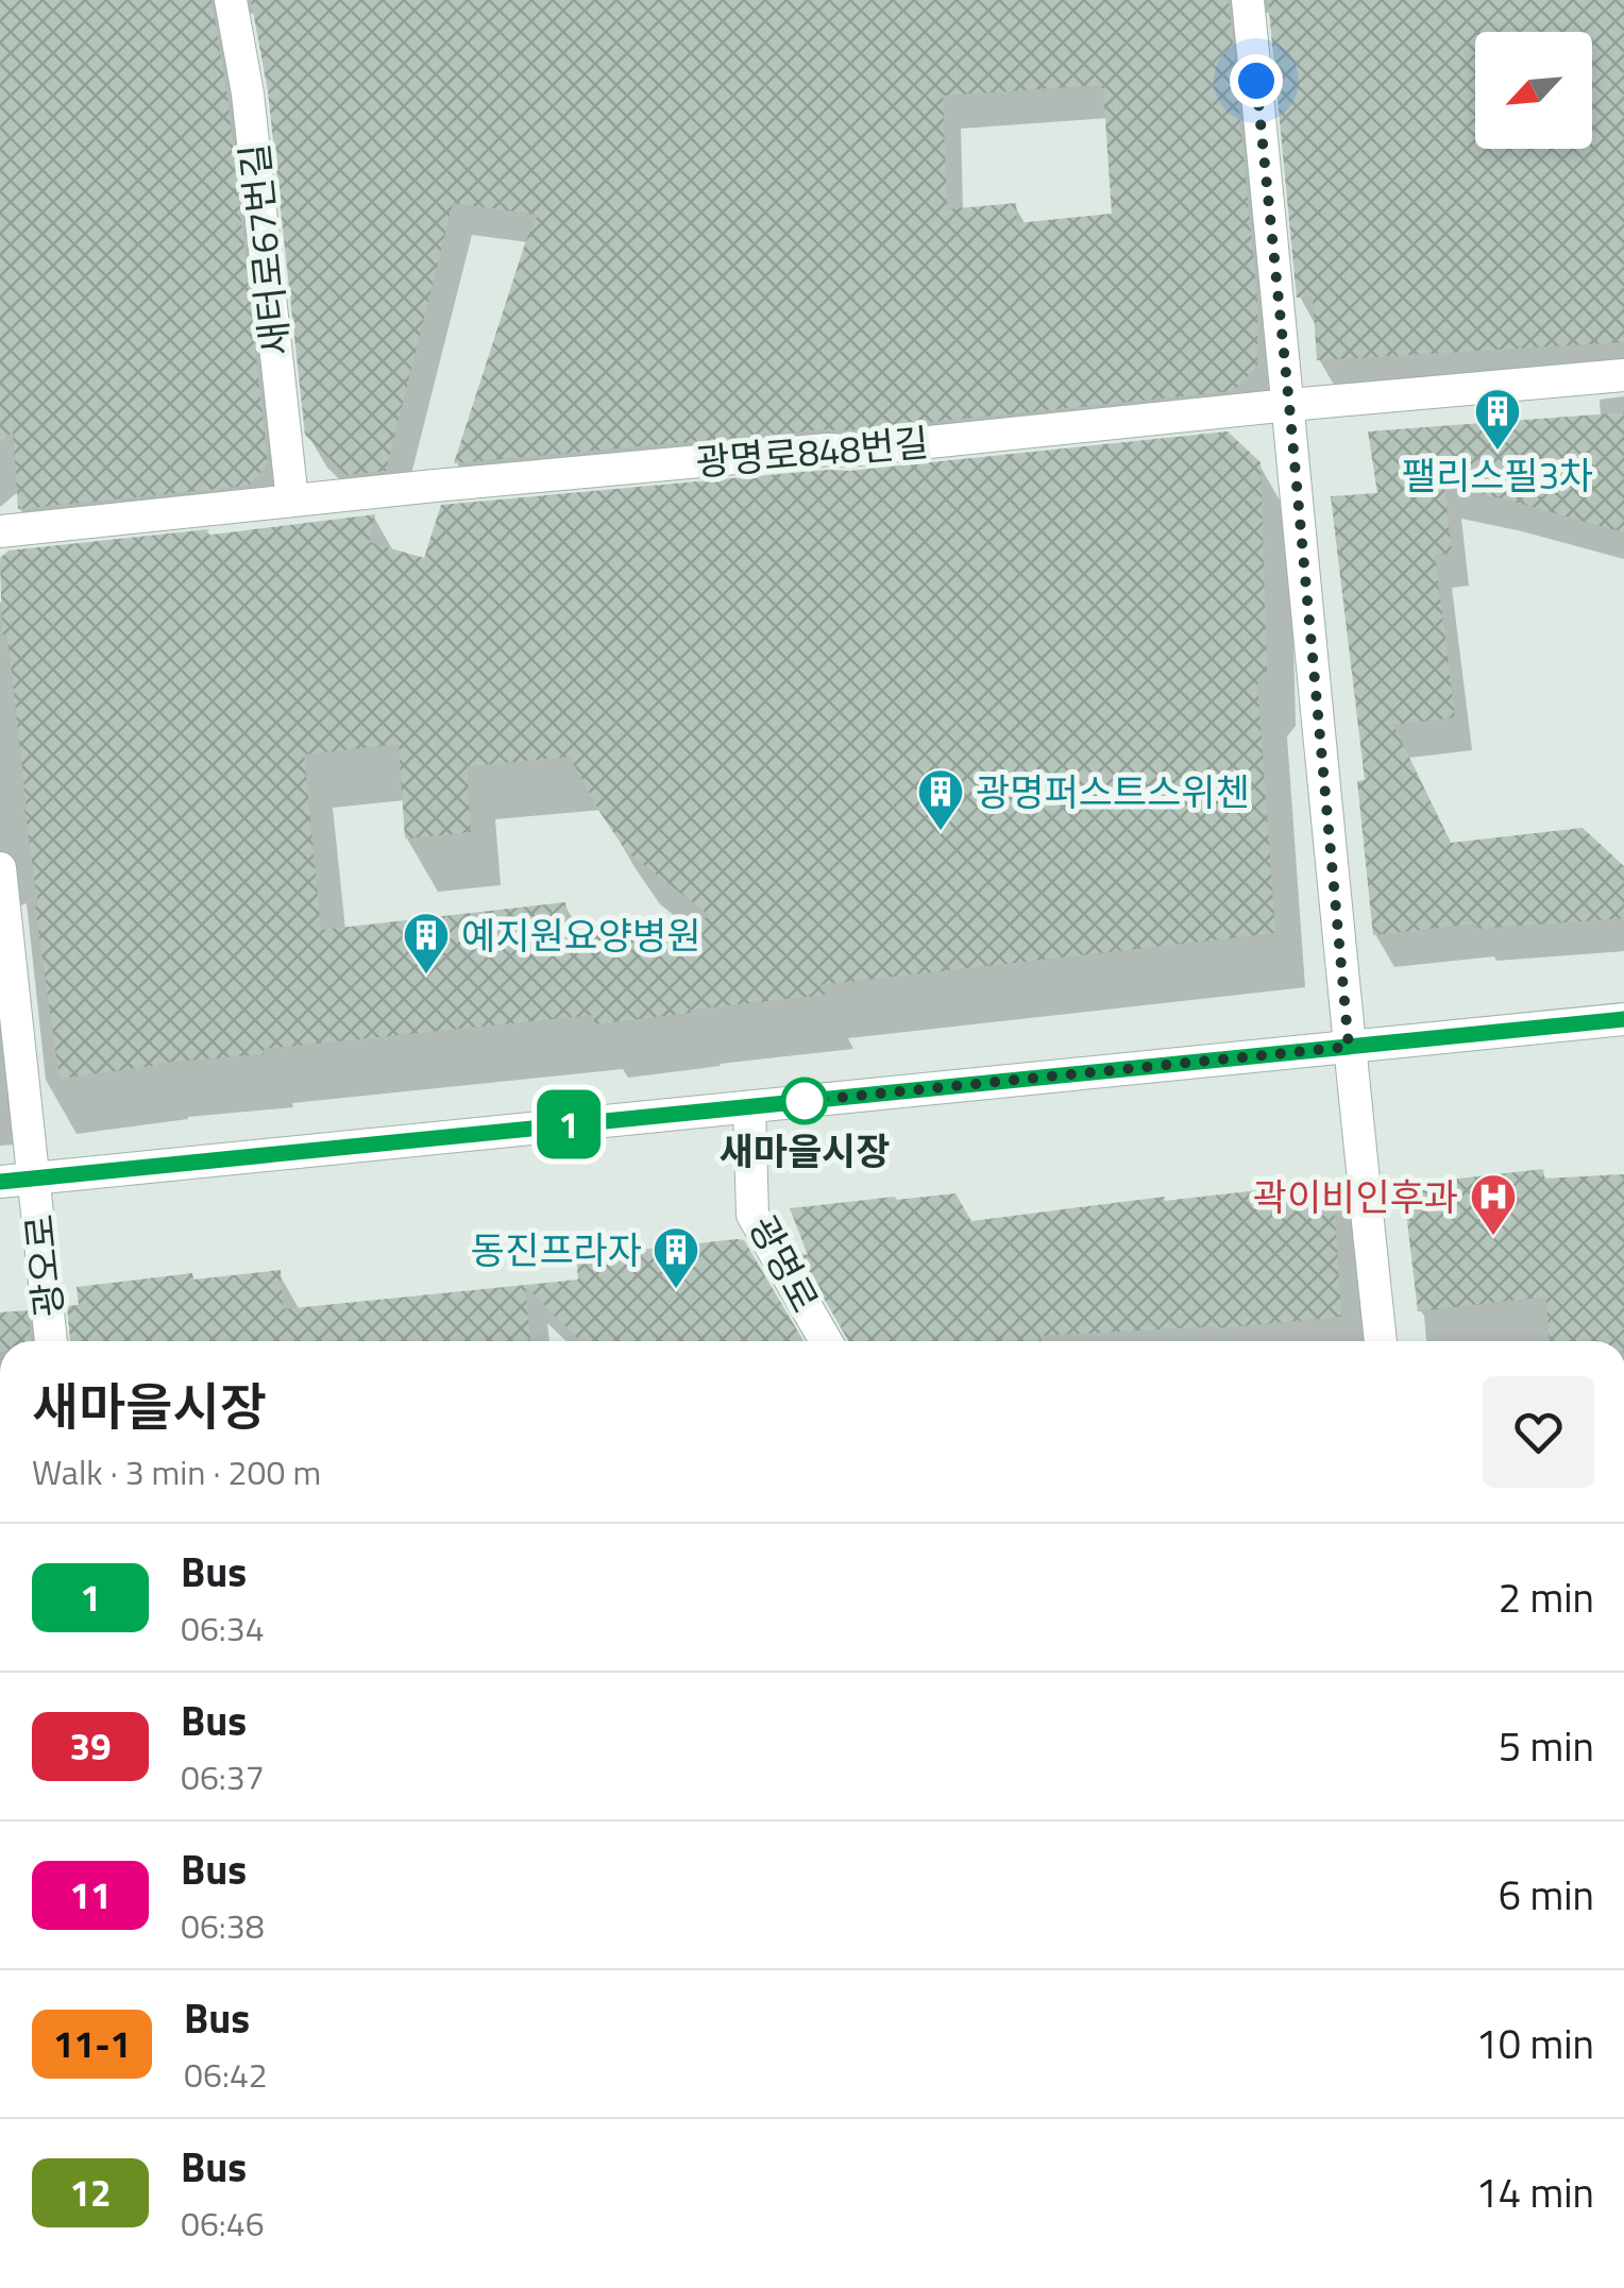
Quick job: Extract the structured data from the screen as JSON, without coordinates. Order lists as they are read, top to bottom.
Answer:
{
  "streets": {
    "street": [
      "새터로67번길",
      "광명로848번길",
      "광명로",
      "광오로"
    ]
  },
  "crossings": [
    ["새터로67번길", "광명로848번길"]
  ],
  "places": {
    "building": [
      "팰리스필3차",
      "광명퍼스트스위첸",
      "예지원요양병원",
      "동진프라자"
    ],
    "other": ["새마을시장"],
    "hospital": ["곽이비인후과"]
  },
  "lines": ["bus line 1"],
  "north": "bottom left",
  "page": {
    "on_map": "1",
    "heading": ["새마을시장", "Walk · 3 min · 200 m"],
    "list": [
      {
        "mark": "1",
        "name": "Bus",
        "note": "06:34",
        "value": "2 min"
      },
      {
        "mark": "39",
        "name": "Bus",
        "note": "06:37",
        "value": "5 min"
      },
      {
        "mark": "11",
        "name": "Bus",
        "note": "06:38",
        "value": "6 min"
      },
      {
        "mark": "11-1",
        "name": "Bus",
        "note": "06:42",
        "value": "10 min"
      },
      {
        "mark": "12",
        "name": "Bus",
        "note": "06:46",
        "value": "14 min"
      }
    ]
  }
}
